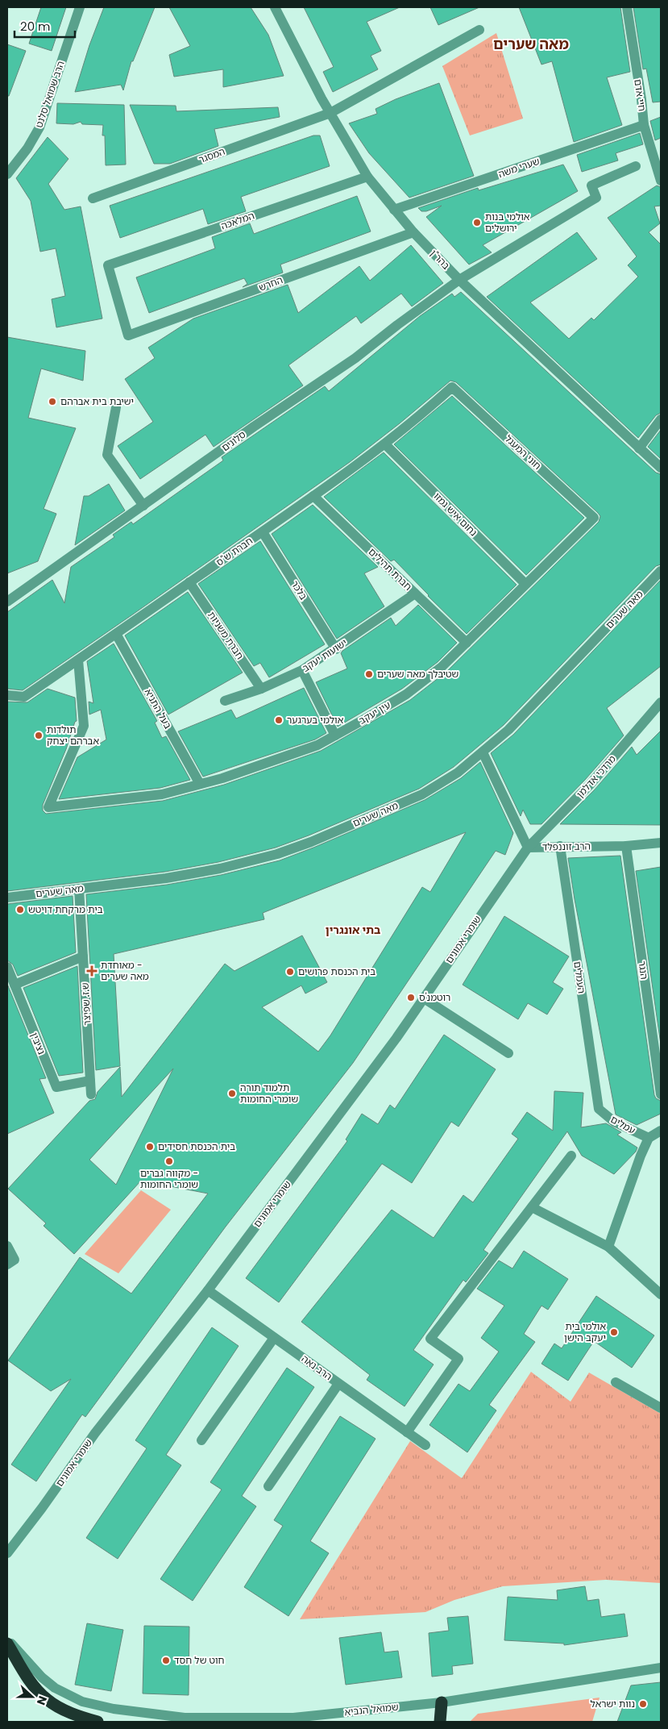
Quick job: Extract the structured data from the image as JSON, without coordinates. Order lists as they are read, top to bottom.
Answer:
{
  "streets": {
    "street": [
      "הרב שמואל סלנט",
      "חיי אדם",
      "המסגר",
      "שערי משה",
      "המלאכה",
      "בהר\"ן",
      "החרש",
      "סלונים",
      "חוני המעגל",
      "נחום איש גמזו",
      "חברת ש\"ס",
      "חברת תהילים",
      "בלכר",
      "מאה שערים",
      "חברת משניות",
      "ישועות יעקב",
      "בעל התניא",
      "עין יעקב",
      "מרדכי אדלמן",
      "הרב זוננפלד",
      "שומרי אמונים",
      "הנגר",
      "העמלים",
      "ש.ז. שפיצר",
      "נציבין",
      "עמלים",
      "הרב נאה",
      "שמואל הנביא"
    ]
  },
  "crossings": [
    ["חיי אדם", "שערי משה"],
    ["המסגר", "בהר\"ן"],
    ["שערי משה", "בהר\"ן"],
    ["המלאכה", "בהר\"ן"],
    ["המלאכה", "החרש"],
    ["בהר\"ן", "החרש"],
    ["בהר\"ן", "סלונים"],
    ["חוני המעגל", "חברת ש\"ס"],
    ["חוני המעגל", "עין יעקב"],
    ["נחום איש גמזו", "חברת ש\"ס"],
    ["נחום איש גמזו", "עין יעקב"],
    ["חברת ש\"ס", "חברת תהילים"],
    ["חברת ש\"ס", "בלכר"],
    ["חברת ש\"ס", "חברת משניות"],
    ["חברת ש\"ס", "בעל התניא"],
    ["חברת ש\"ס", "עין יעקב"],
    ["חברת תהילים", "ישועות יעקב"],
    ["חברת תהילים", "עין יעקב"],
    ["בלכר", "ישועות יעקב"],
    ["מאה שערים", "הרב זוננפלד"],
    ["מאה שערים", "ש.ז. שפיצר"],
    ["חברת משניות", "ישועות יעקב"],
    ["בעל התניא", "עין יעקב"],
    ["מרדכי אדלמן", "הרב זוננפלד"],
    ["מרדכי אדלמן", "שומרי אמונים"],
    ["הרב זוננפלד", "שומרי אמונים"],
    ["הרב זוננפלד", "הנגר"],
    ["הרב זוננפלד", "העמלים"],
    ["שומרי אמונים", "הרב נאה"],
    ["העמלים", "עמלים"],
    ["ש.ז. שפיצר", "נציבין"]
  ],
  "districts": ["מאה שערים", "בתי אונגרין"],
  "places": {
    "other": [
      "אולמי בנות ירושלים",
      "ישיבת בית אברהם",
      "שטיבלך מאה שערים",
      "אולמי בערגער",
      "תולדות אברהם יצחק",
      "בית מרקחת דויטש",
      "בית הכנסת פרושים",
      "רוטמנ'ס",
      "תלמוד תורה שומרי החומות",
      "בית הכנסת חסידים",
      "מקווה גברים - שומרי החומות",
      "אולמי בית יעקב הישן",
      "חוט של חסד",
      "נוות ישראל"
    ],
    "health": ["מאוחדת - מאה שערים"]
  },
  "scale_bar": "20 m",
  "north": "right"
}
